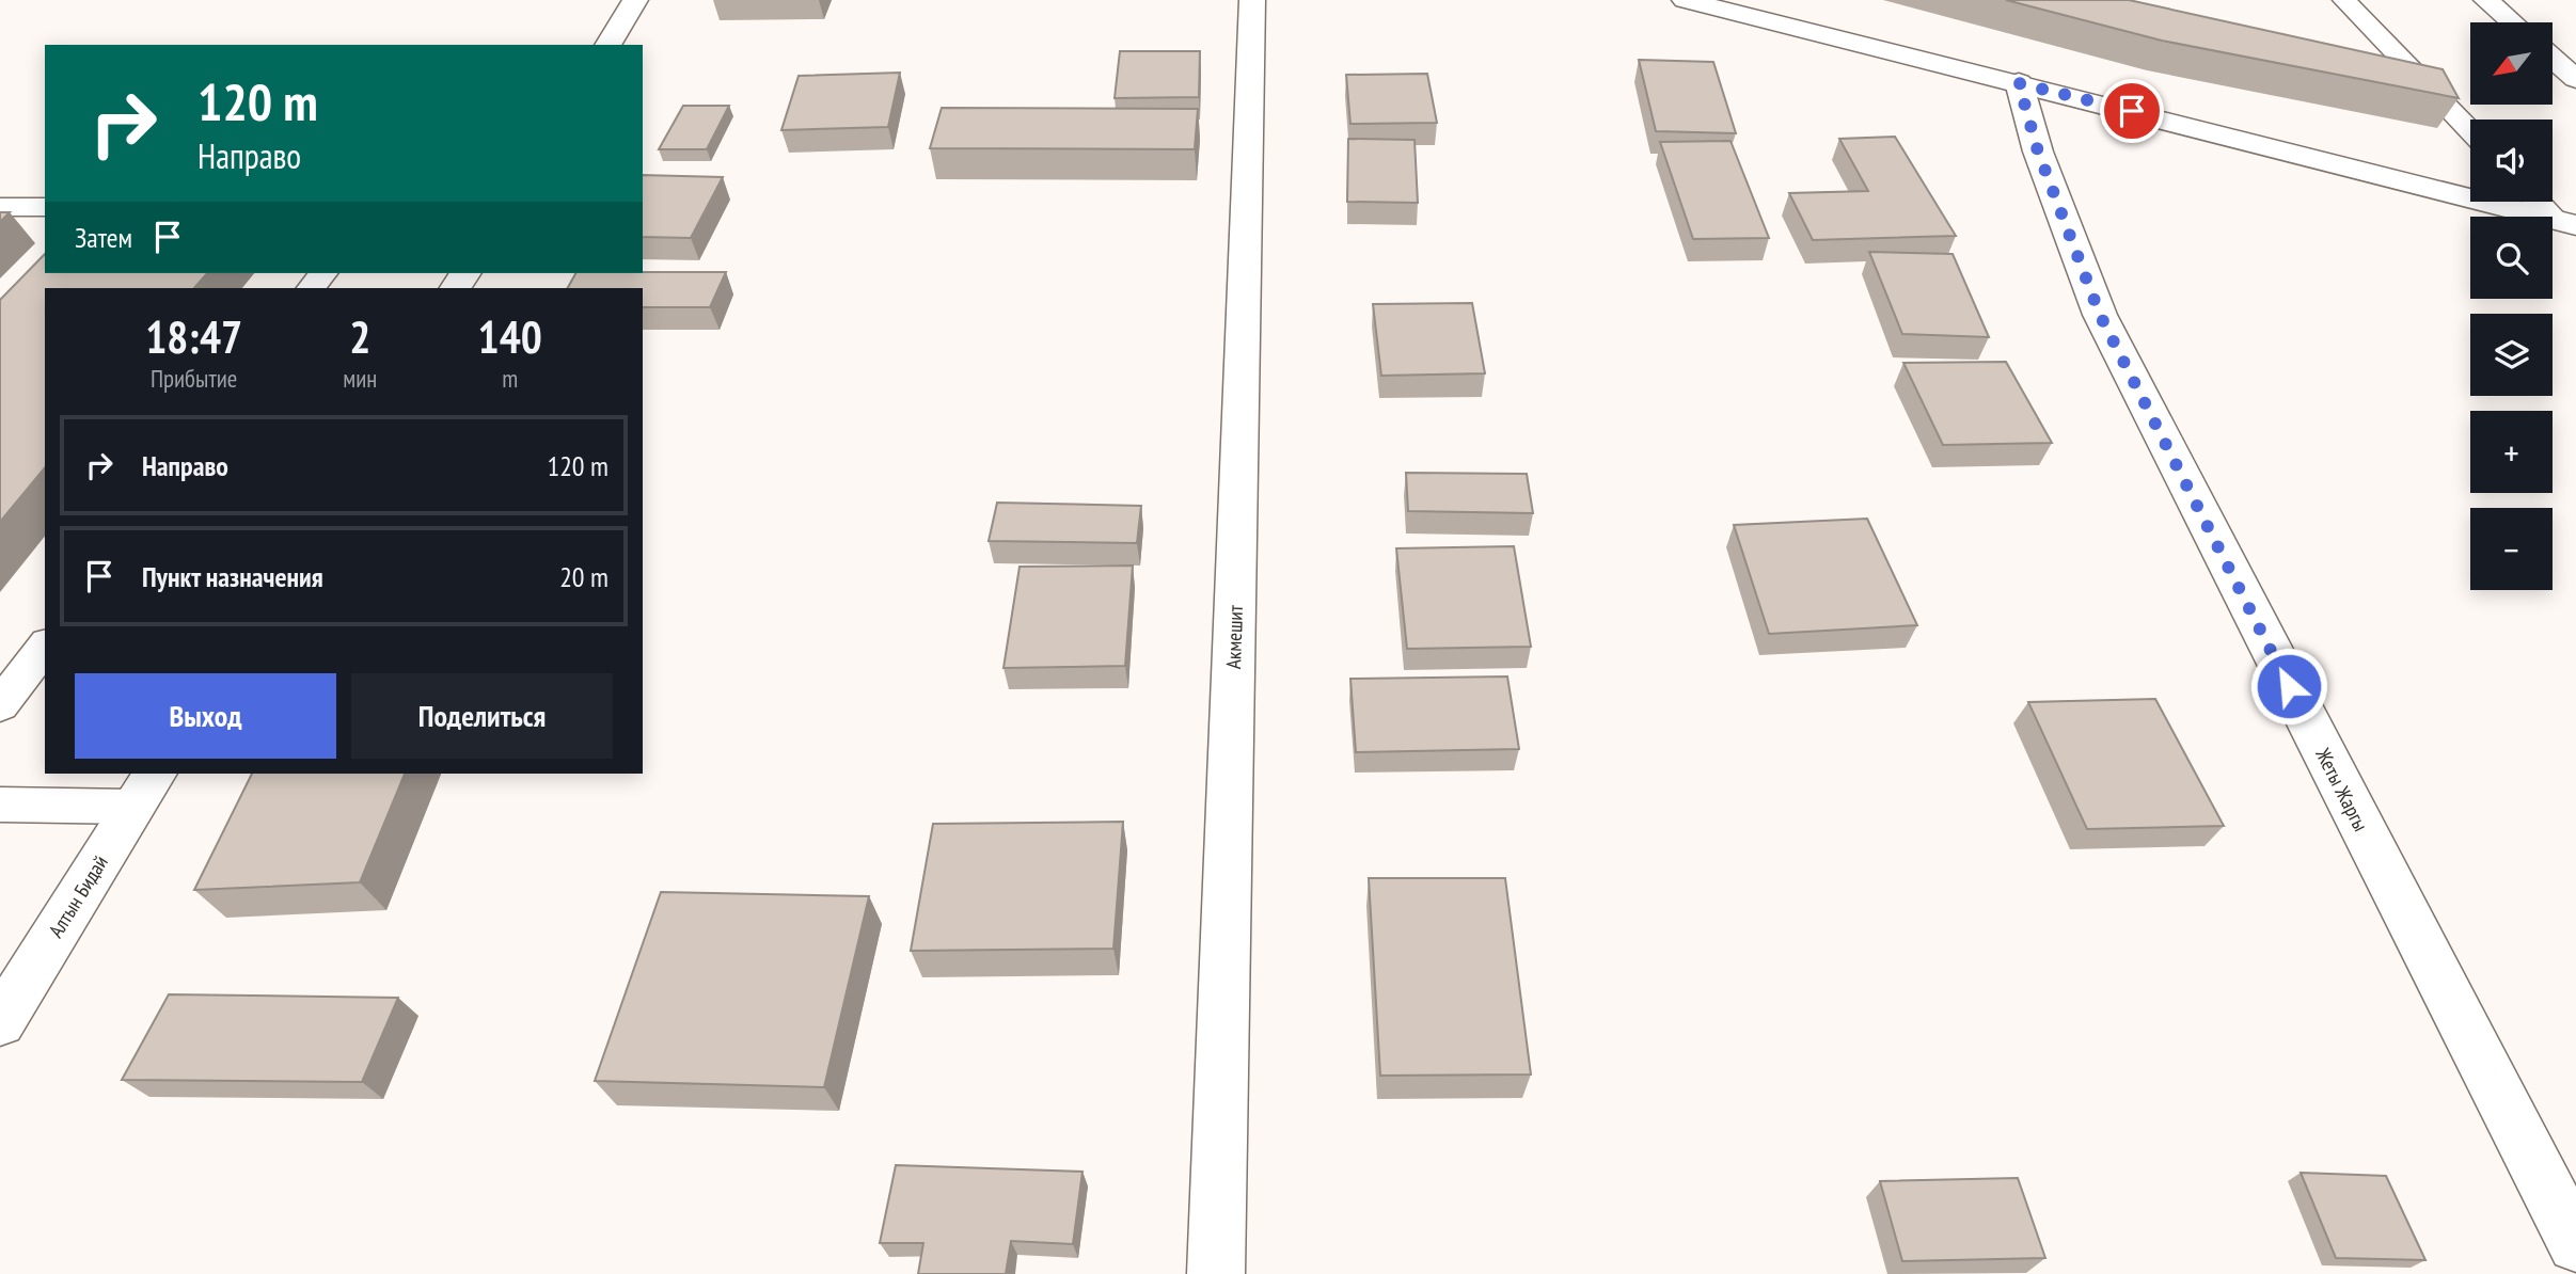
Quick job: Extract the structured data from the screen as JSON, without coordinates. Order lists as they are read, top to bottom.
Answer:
{
  "streets": {
    "main road": ["Акмешит", "Жеты Жаргы", "Алтын Бидай"]
  },
  "north": "bottom left",
  "page": {
    "map_buttons": ["+", "−"],
    "turn": ["120 m", "Направо"],
    "then": "Затем",
    "eta": [
      "18:47",
      "Прибытие",
      "2",
      "мин",
      "140",
      "m"
    ],
    "list": [
      {
        "name": "Направо",
        "value": "120 m"
      },
      {
        "name": "Пункт назначения",
        "value": "20 m"
      }
    ],
    "buttons": ["Выход", "Поделиться"]
  }
}
